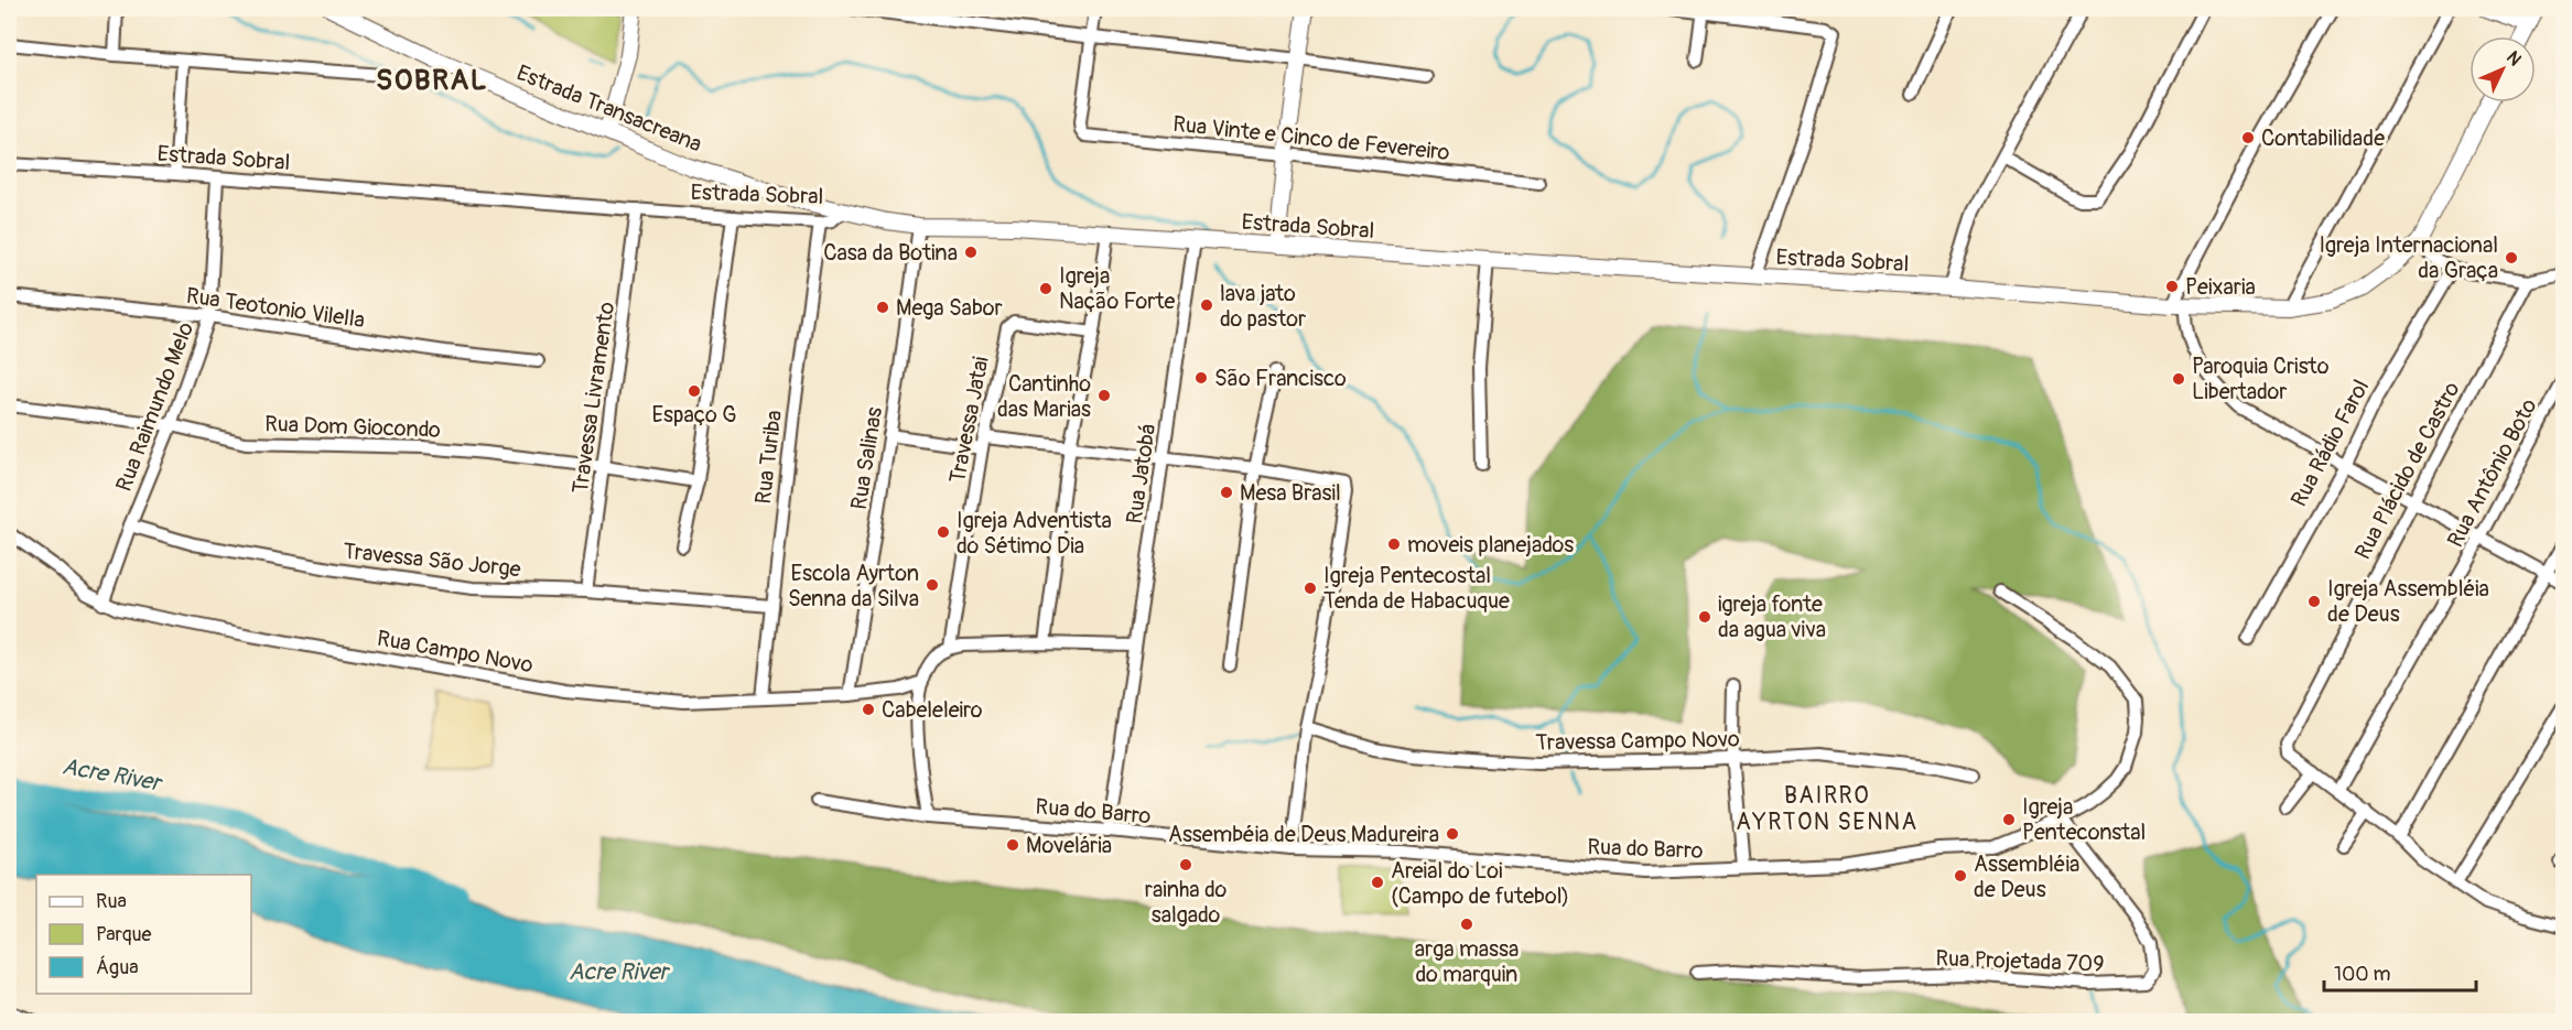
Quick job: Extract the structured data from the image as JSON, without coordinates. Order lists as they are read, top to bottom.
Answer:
{
  "streets": {
    "street": [
      "Estrada Transacreana",
      "Rua Vinte e Cinco de Fevereiro",
      "Estrada Sobral",
      "Rua Teotonio Vilella",
      "Travessa Livramento",
      "Rua Raimundo Melo",
      "Travessa Jatai",
      "Rua Dom Giocondo",
      "Rua Rádio Farol",
      "Rua Turiba",
      "Rua Salinas",
      "Rua Plácido de Castro",
      "Rua Antônio Boto",
      "Rua Jatobá",
      "Travessa São Jorge",
      "Rua Campo Novo",
      "Travessa Campo Novo",
      "Rua do Barro",
      "Rua Projetada 709"
    ]
  },
  "crossings": [
    ["Estrada Transacreana", "Estrada Sobral"],
    ["Estrada Sobral", "Travessa Livramento"],
    ["Estrada Sobral", "Rua Raimundo Melo"],
    ["Estrada Sobral", "Rua Turiba"],
    ["Estrada Sobral", "Rua Salinas"],
    ["Estrada Sobral", "Rua Jatobá"],
    ["Rua Teotonio Vilella", "Rua Raimundo Melo"],
    ["Travessa Livramento", "Rua Dom Giocondo"],
    ["Travessa Livramento", "Travessa São Jorge"],
    ["Rua Raimundo Melo", "Rua Dom Giocondo"],
    ["Rua Raimundo Melo", "Travessa São Jorge"],
    ["Rua Raimundo Melo", "Rua Campo Novo"],
    ["Rua Turiba", "Travessa São Jorge"],
    ["Rua Turiba", "Rua Campo Novo"],
    ["Rua Salinas", "Rua Campo Novo"],
    ["Rua Jatobá", "Rua do Barro"],
    ["Rua do Barro", "Rua Projetada 709"]
  ],
  "districts": ["SOBRAL", "BAIRRO AYRTON SENNA"],
  "water": ["Acre River"],
  "places": [
    "Contabilidade",
    "Casa da Botina",
    "Igreja Internacional da Graça",
    "Peixaria",
    "Igreja Nação Forte",
    "lava jato do pastor",
    "Mega Sabor",
    "São Francisco",
    "Paroquia Cristo Libertador",
    "Espaço G",
    "Cantinho das Marias",
    "Mesa Brasil",
    "Igreja Adventista do Sétimo Dia",
    "moveis planejados",
    "Escola Ayrton Senna da Silva",
    "Igreja Pentecostal Tenda de Habacuque",
    "Igreja Assembléia de Deus",
    "igreja fonte da agua viva",
    "Cabeleleiro",
    "Igreja Penteconstal",
    "Assembéia de Deus Madureira",
    "Movelária",
    "rainha do salgado",
    "Assembléia de Deus",
    "Areial do Loi (Campo de futebol)",
    "arga massa do marquin"
  ],
  "legend": ["Rua", "Parque", "Água"],
  "scale_bar": "100 m",
  "north": "top right"
}
